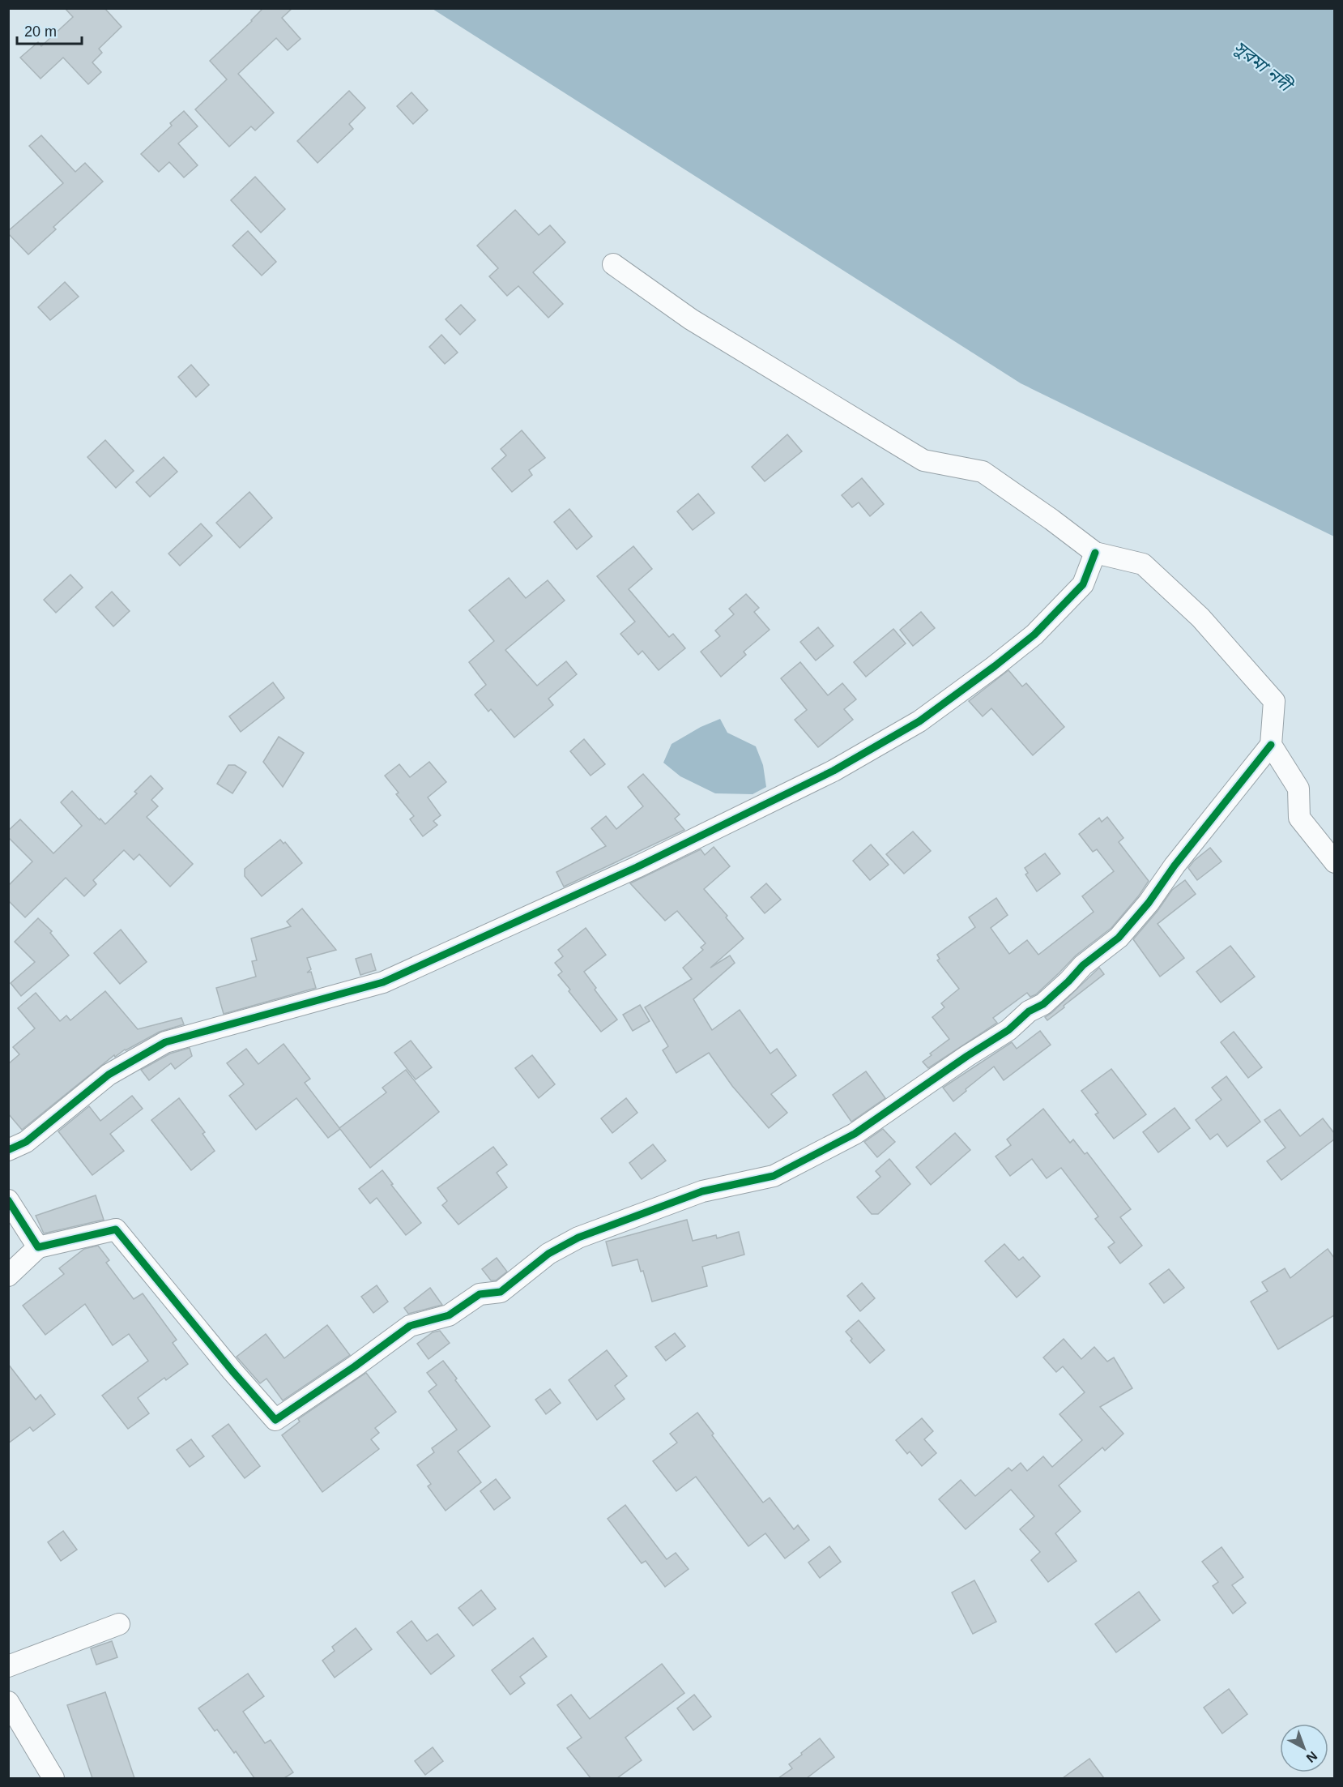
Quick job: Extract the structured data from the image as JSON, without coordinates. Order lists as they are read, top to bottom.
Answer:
{
  "water": ["সুরমা নদী"],
  "scale_bar": "20 m",
  "north": "bottom right"
}
